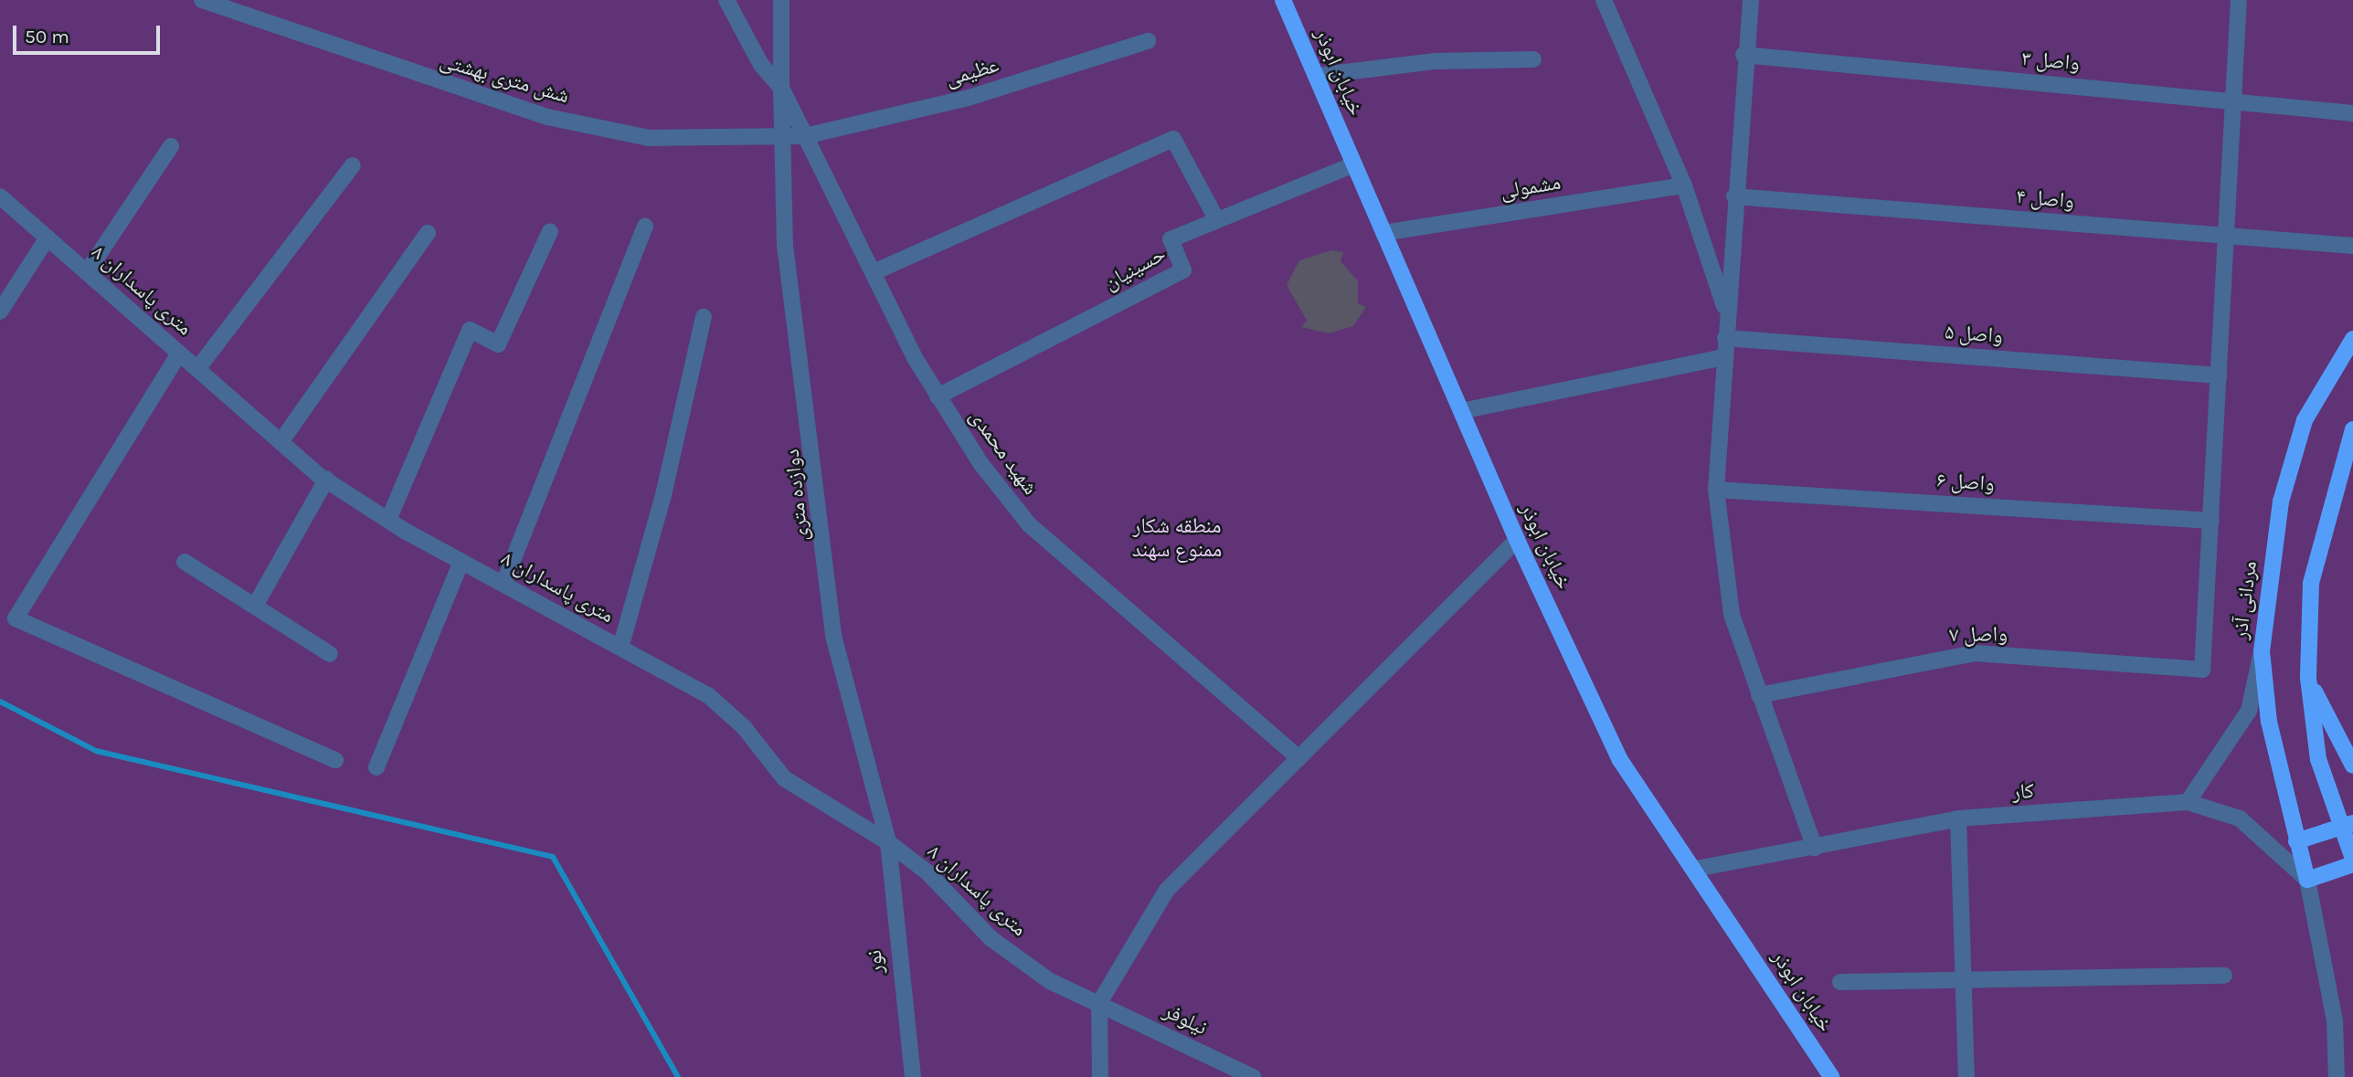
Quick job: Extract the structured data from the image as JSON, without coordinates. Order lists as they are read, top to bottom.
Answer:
{
  "streets": {
    "main road": ["خیابان ابوذر", "مردانی آذر"],
    "street": [
      "واصل ۳",
      "عظیمی",
      "شش متری بهشتی",
      "مشمولی",
      "واصل ۴",
      "حسینیان",
      "۸ متری پاسداران",
      "واصل ۵",
      "شهید محمدی",
      "واصل ۶",
      "دوازده متری",
      "واصل ۷",
      "کار",
      "نور",
      "نیلوفر"
    ]
  },
  "crossings": [
    ["عظیمی", "شش متری بهشتی"],
    ["عظیمی", "شهید محمدی"],
    ["خیابان ابوذر", "مشمولی"],
    ["خیابان ابوذر", "حسینیان"],
    ["خیابان ابوذر", "کار"],
    ["شش متری بهشتی", "شهید محمدی"],
    ["شش متری بهشتی", "دوازده متری"],
    ["حسینیان", "شهید محمدی"],
    ["۸ متری پاسداران", "دوازده متری"],
    ["۸ متری پاسداران", "نور"],
    ["۸ متری پاسداران", "نیلوفر"],
    ["شهید محمدی", "دوازده متری"],
    ["واصل ۶", "واصل ۷"],
    ["دوازده متری", "نور"]
  ],
  "parks": ["منطقه شکار ممنوع سهند"],
  "scale_bar": "50 m"
}
